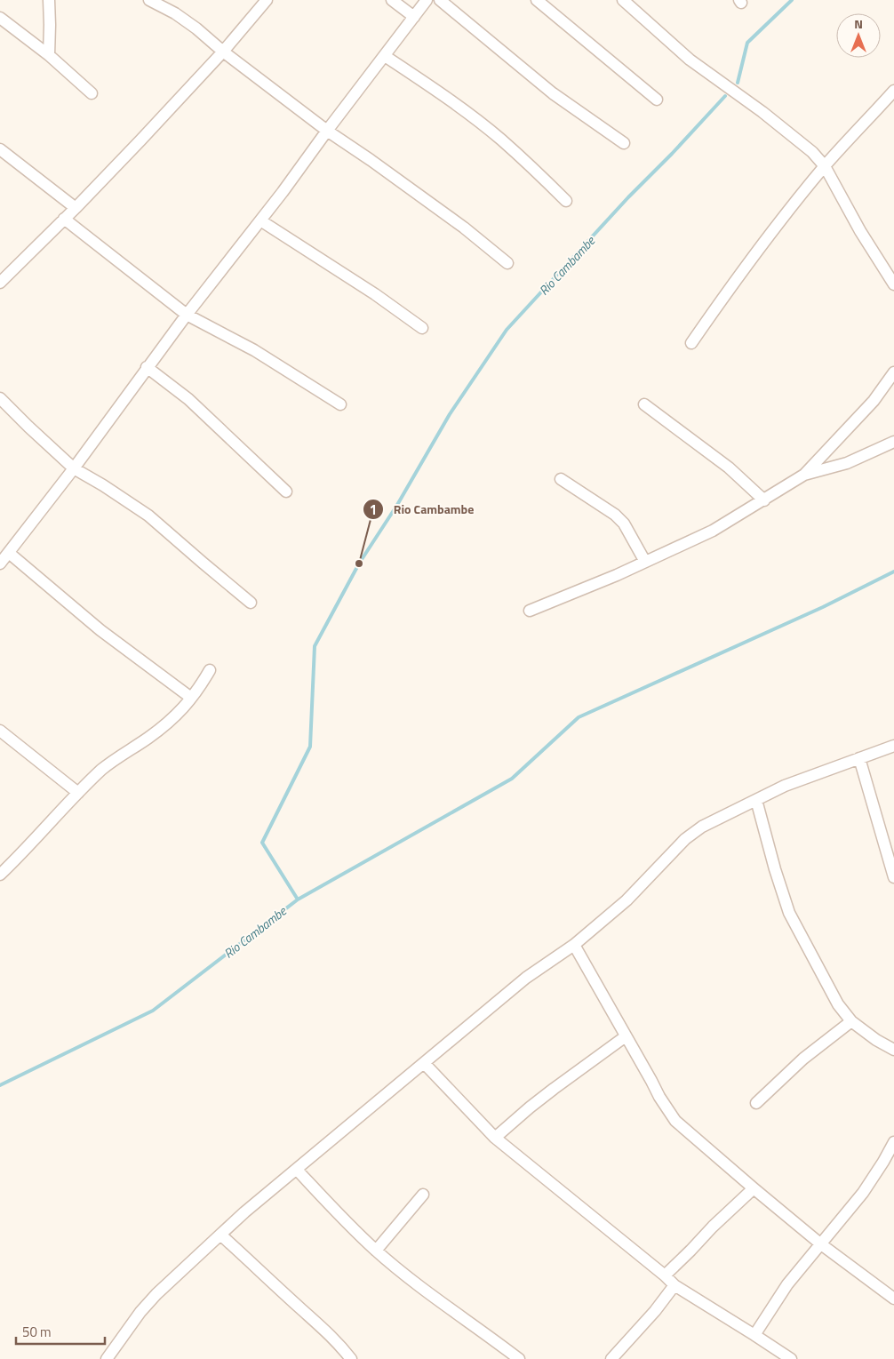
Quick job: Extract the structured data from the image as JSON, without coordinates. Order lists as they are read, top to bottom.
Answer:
{
  "water": ["Rio Cambambe"],
  "places": ["Rio Cambambe"],
  "scale_bar": "50 m",
  "north": "top"
}
